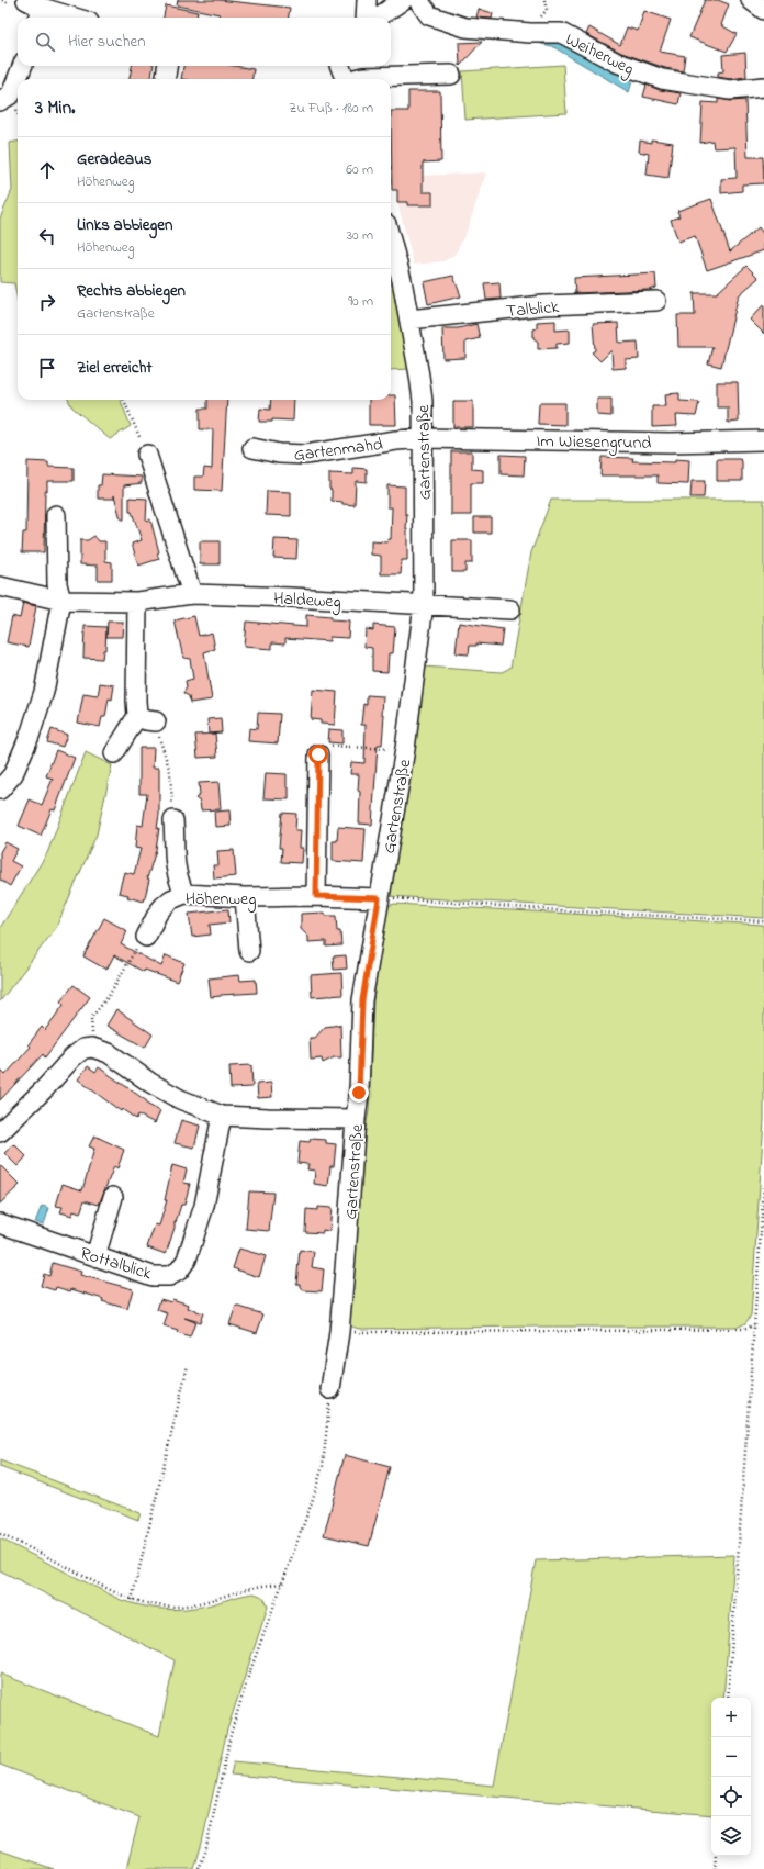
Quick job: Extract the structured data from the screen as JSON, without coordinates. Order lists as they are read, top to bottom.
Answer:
{
  "streets": {
    "street": [
      "Weiherweg",
      "Talblick",
      "Im Wiesengrund",
      "Gartenmahd",
      "Gartenstraße",
      "Haldeweg",
      "Höhenweg",
      "Rottalblick"
    ]
  },
  "crossings": [
    ["Talblick", "Gartenstraße"],
    ["Im Wiesengrund", "Gartenmahd"],
    ["Im Wiesengrund", "Gartenstraße"],
    ["Gartenmahd", "Gartenstraße"],
    ["Gartenstraße", "Haldeweg"],
    ["Gartenstraße", "Höhenweg"]
  ],
  "page": {
    "search": "Hier suchen",
    "heading": ["3 Min.", "Zu Fuß · 180 m"],
    "list": [
      ["Geradeaus", "Höhenweg", "60 m"],
      ["Links abbiegen", "Höhenweg", "30 m"],
      ["Rechts abbiegen", "Gartenstraße", "90 m"],
      "Ziel erreicht"
    ],
    "map_buttons": ["+", "−"]
  }
}
